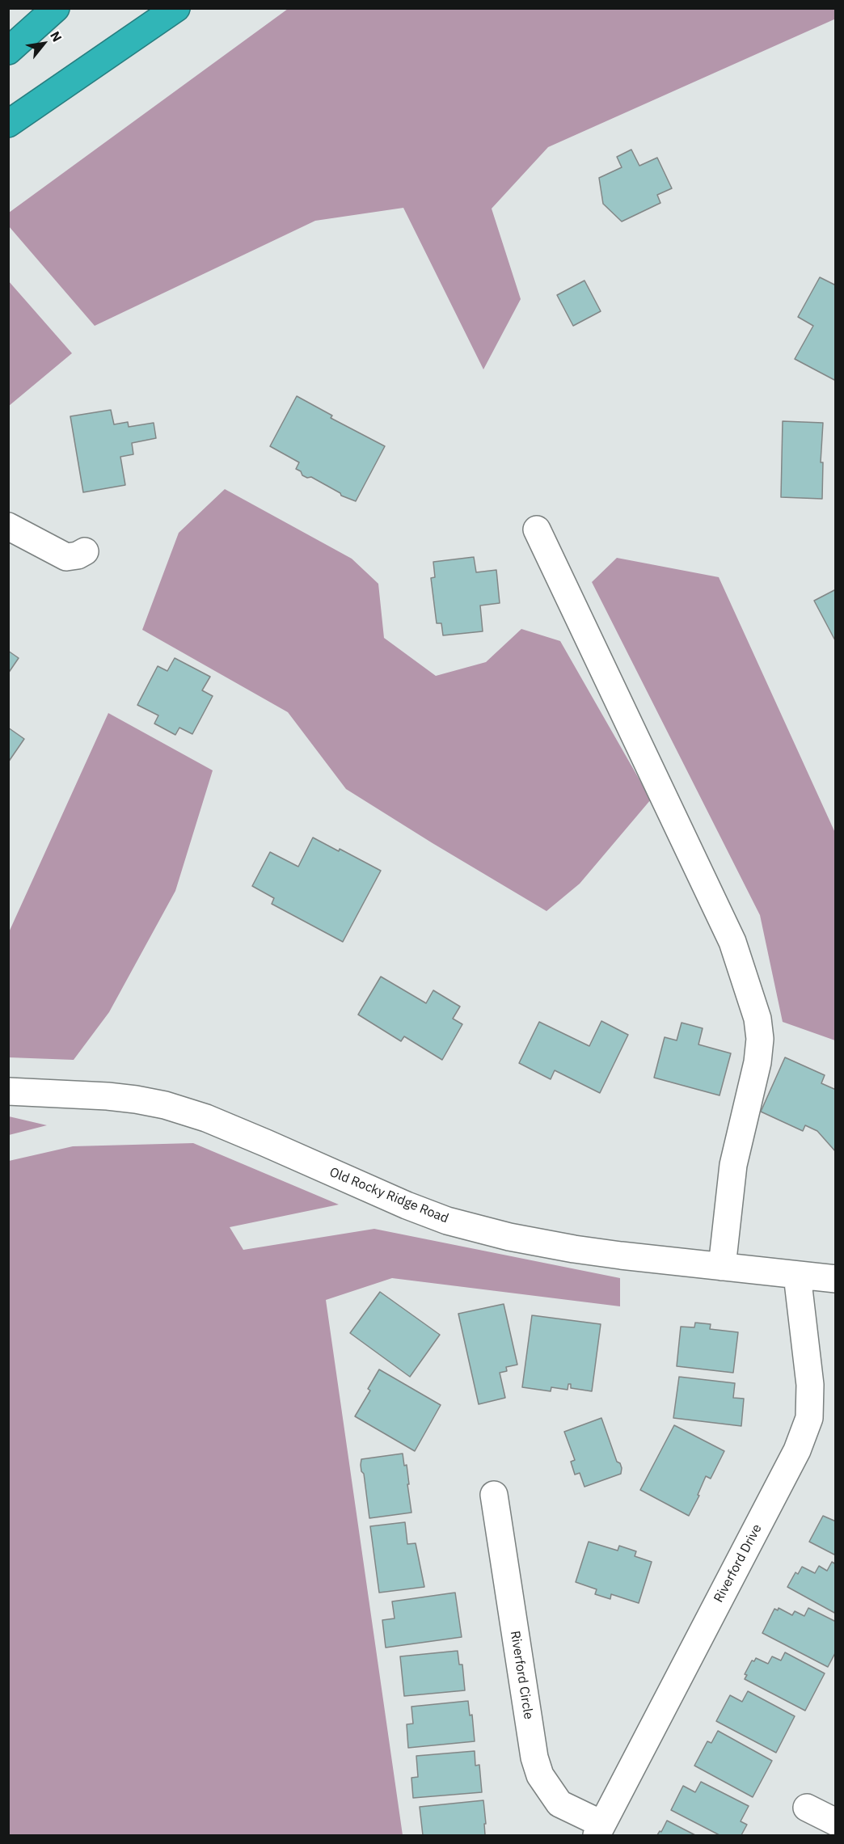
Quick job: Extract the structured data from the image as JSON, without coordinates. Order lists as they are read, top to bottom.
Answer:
{
  "streets": {
    "street": ["Old Rocky Ridge Road", "Riverford Drive", "Riverford Circle"]
  },
  "crossings": [
    ["Old Rocky Ridge Road", "Riverford Drive"],
    ["Riverford Drive", "Riverford Circle"]
  ],
  "north": "top right"
}
